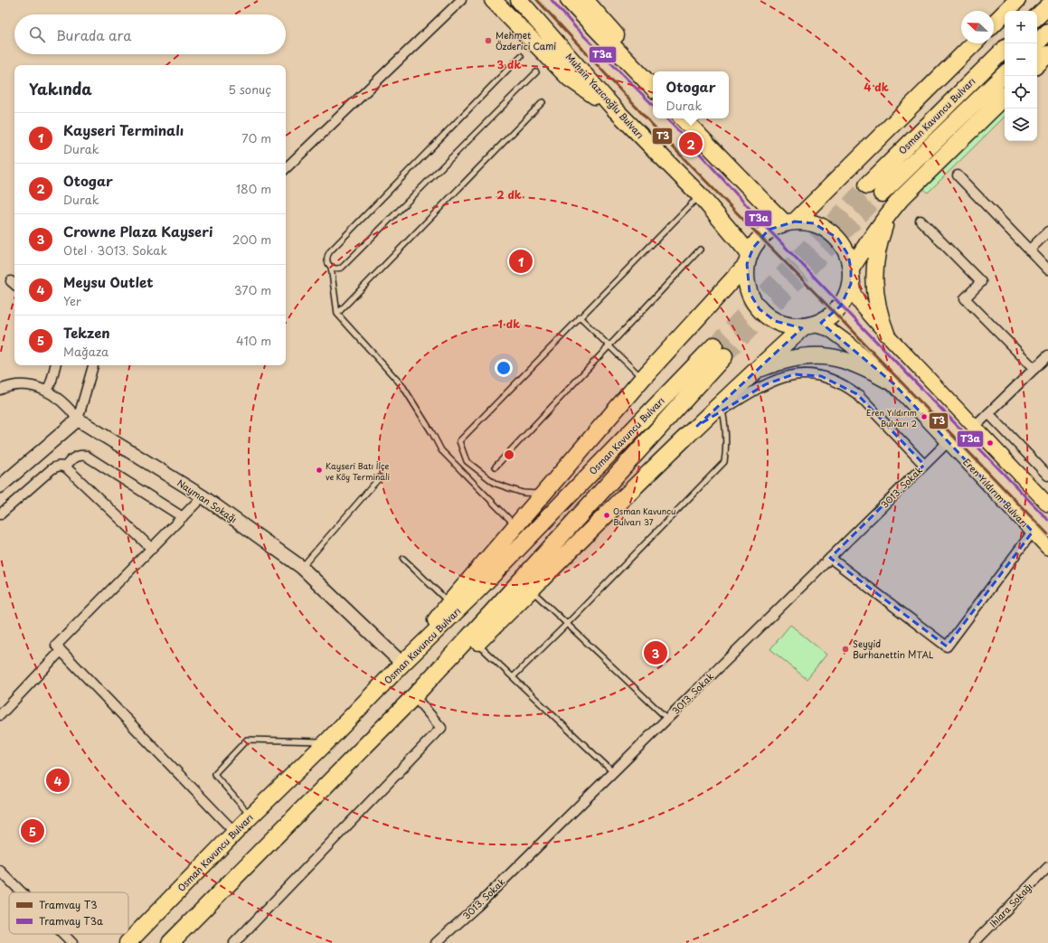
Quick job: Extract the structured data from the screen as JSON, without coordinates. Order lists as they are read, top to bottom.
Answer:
{
  "streets": {
    "highway": ["Muhsin Yazıcıoğlu Bulvarı", "Osman Kavuncu Bulvarı"],
    "main road": ["Eren Yıldırım Bulvarı"],
    "street": ["3013. Sokak", "Nayman Sokağı", "Ihlara Sokağı"]
  },
  "crossings": [
    ["Muhsin Yazıcıoğlu Bulvarı", "Eren Yıldırım Bulvarı"],
    ["Osman Kavuncu Bulvarı", "Nayman Sokağı"],
    ["3013. Sokak", "Eren Yıldırım Bulvarı"]
  ],
  "places": [
    "Mehmet Özderici Cami",
    "Eren Yıldırım Bulvarı 2",
    "Kayseri Batı İlçe ve Köy Terminali",
    "Osman Kavuncu Bulvarı 37",
    "Seyyid Burhanettin MTAL"
  ],
  "lines": ["tram line T3", "tram line T3a"],
  "legend": ["Tramvay T3", "Tramvay T3a"],
  "north": "top left",
  "page": {
    "map_buttons": ["+", "−"],
    "search": "Burada ara",
    "heading": ["Yakında", "5 sonuç"],
    "popup": ["Otogar", "Durak"],
    "list": [
      {
        "mark": "1",
        "name": "Kayseri Terminalı",
        "note": "Durak",
        "value": "70 m"
      },
      {
        "mark": "2",
        "name": "Otogar",
        "note": "Durak",
        "value": "180 m"
      },
      {
        "mark": "3",
        "name": "Crowne Plaza Kayseri",
        "note": "Otel · 3013. Sokak",
        "value": "200 m"
      },
      {
        "mark": "4",
        "name": "Meysu Outlet",
        "note": "Yer",
        "value": "370 m"
      },
      {
        "mark": "5",
        "name": "Tekzen",
        "note": "Mağaza",
        "value": "410 m"
      }
    ],
    "pins": [
      "2",
      "1",
      "3",
      "4",
      "5"
    ]
  },
  "rings": [
    "3 dk",
    "4 dk",
    "2 dk",
    "1 dk"
  ]
}
